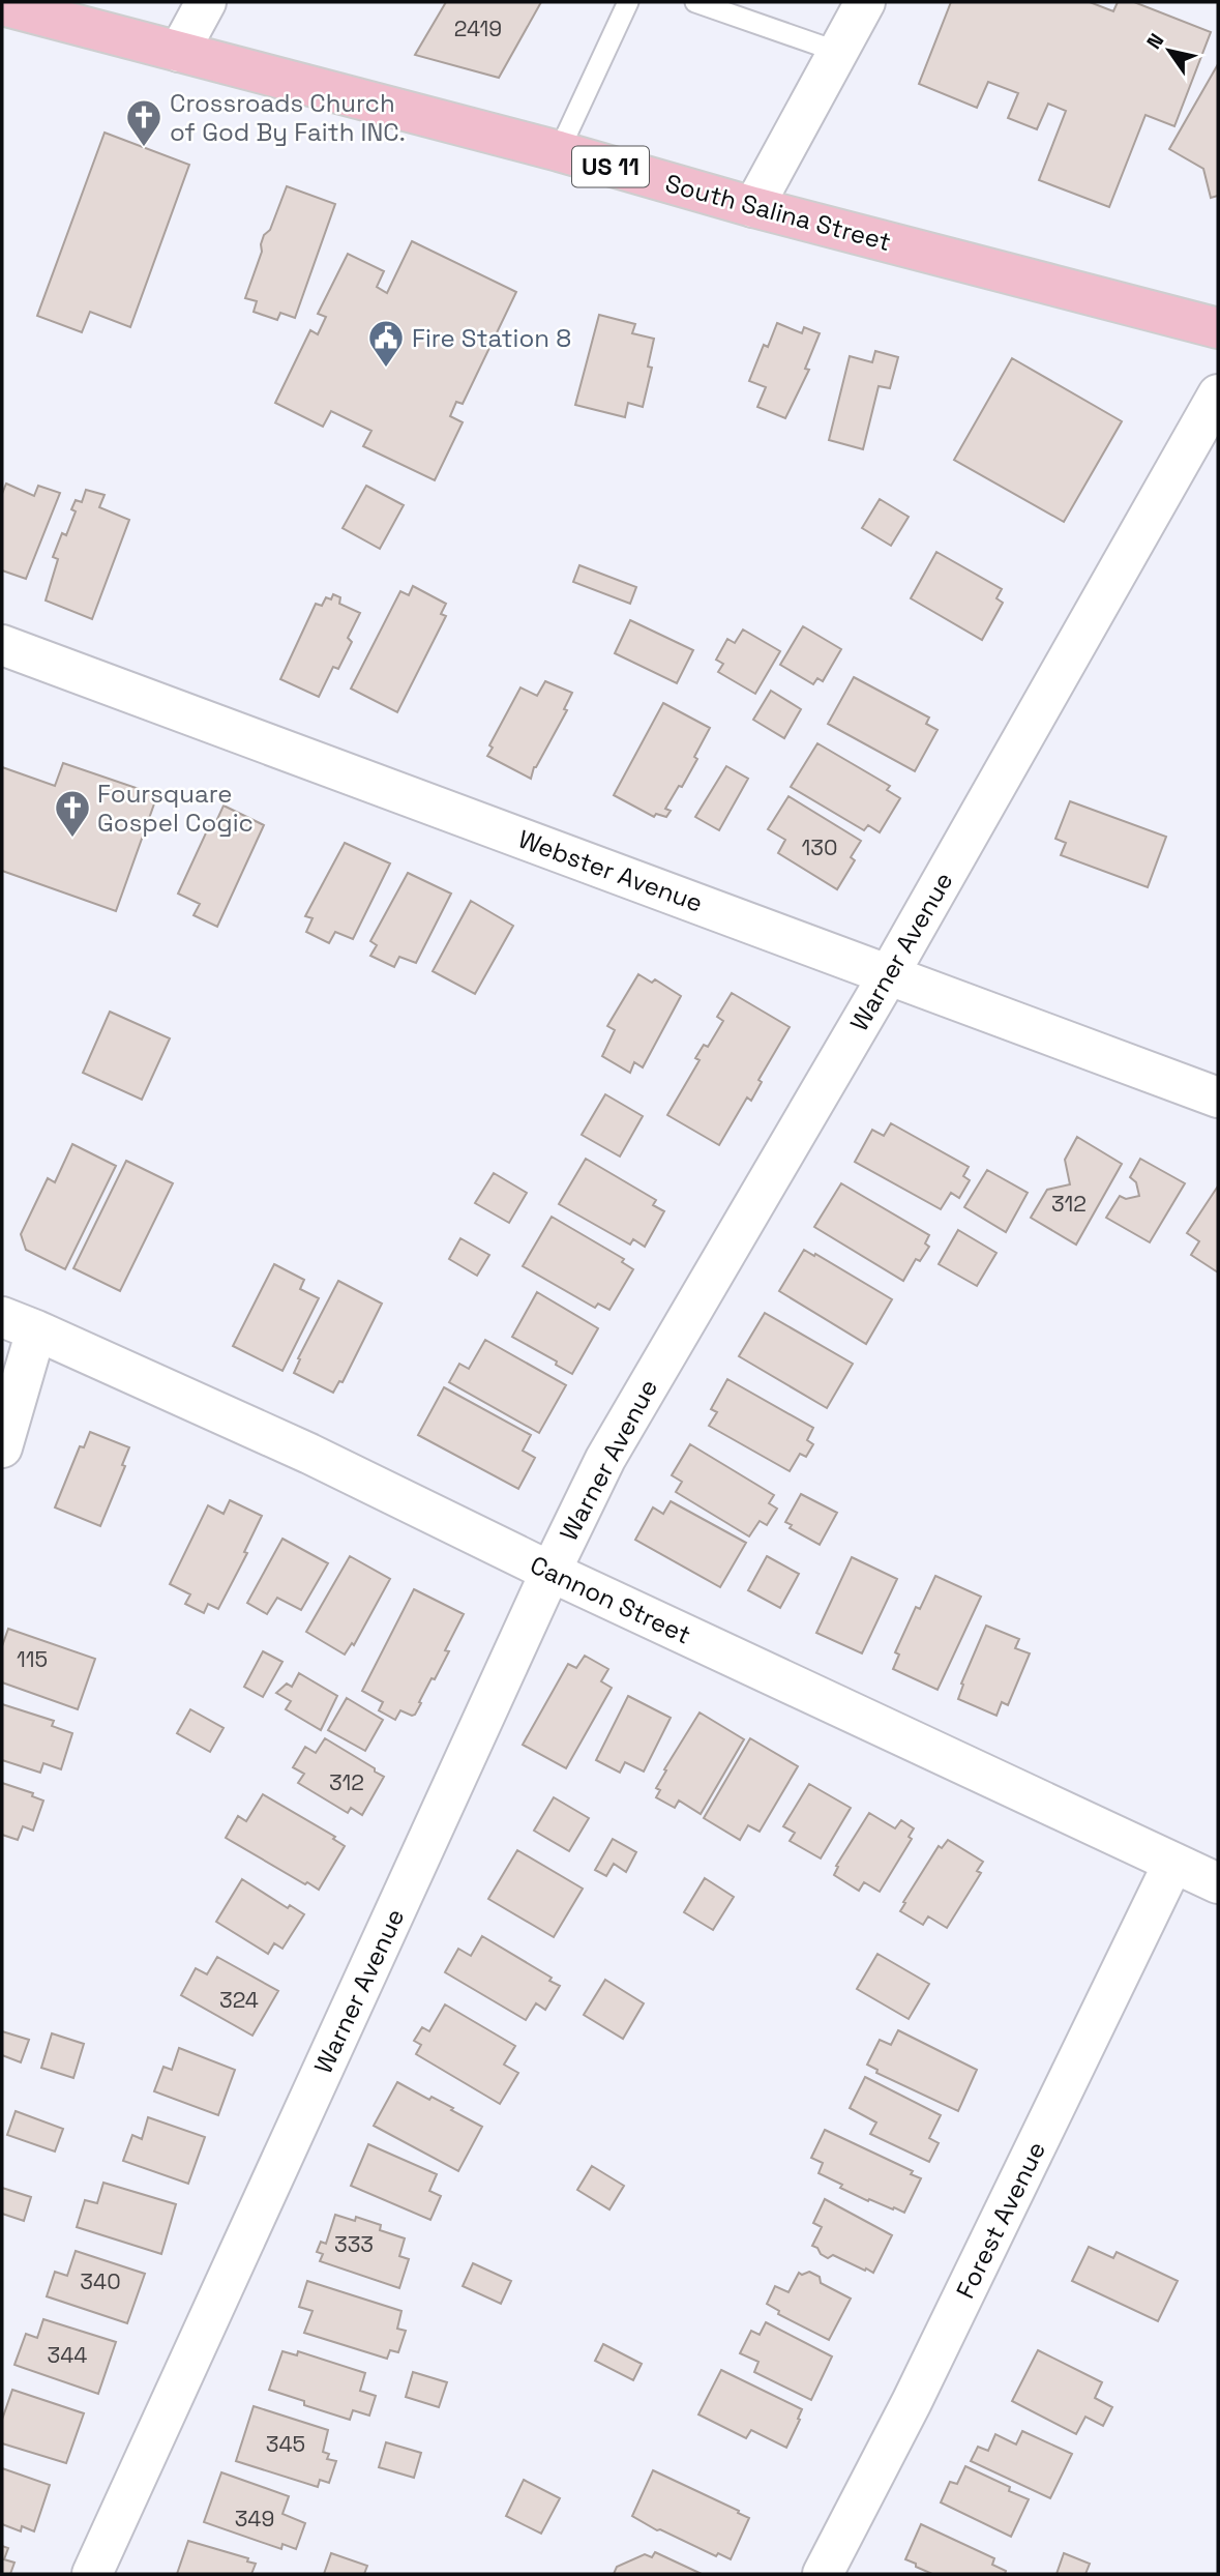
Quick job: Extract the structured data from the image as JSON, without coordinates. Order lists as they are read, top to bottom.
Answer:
{
  "streets": {
    "main road": ["US 11", "South Salina Street"],
    "street": [
      "Webster Avenue",
      "Warner Avenue",
      "Cannon Street",
      "Forest Avenue"
    ]
  },
  "crossings": [
    ["Webster Avenue", "Warner Avenue"],
    ["Warner Avenue", "Cannon Street"],
    ["Cannon Street", "Forest Avenue"]
  ],
  "places": {
    "church": ["Crossroads Church of God By Faith INC.", "Foursquare Gospel Cogic"],
    "public building": ["Fire Station 8"]
  },
  "house_numbers": [
    "2419",
    "130",
    "312",
    "115",
    "312",
    "324",
    "333",
    "340",
    "344",
    "345",
    "349"
  ],
  "north": "top left"
}
